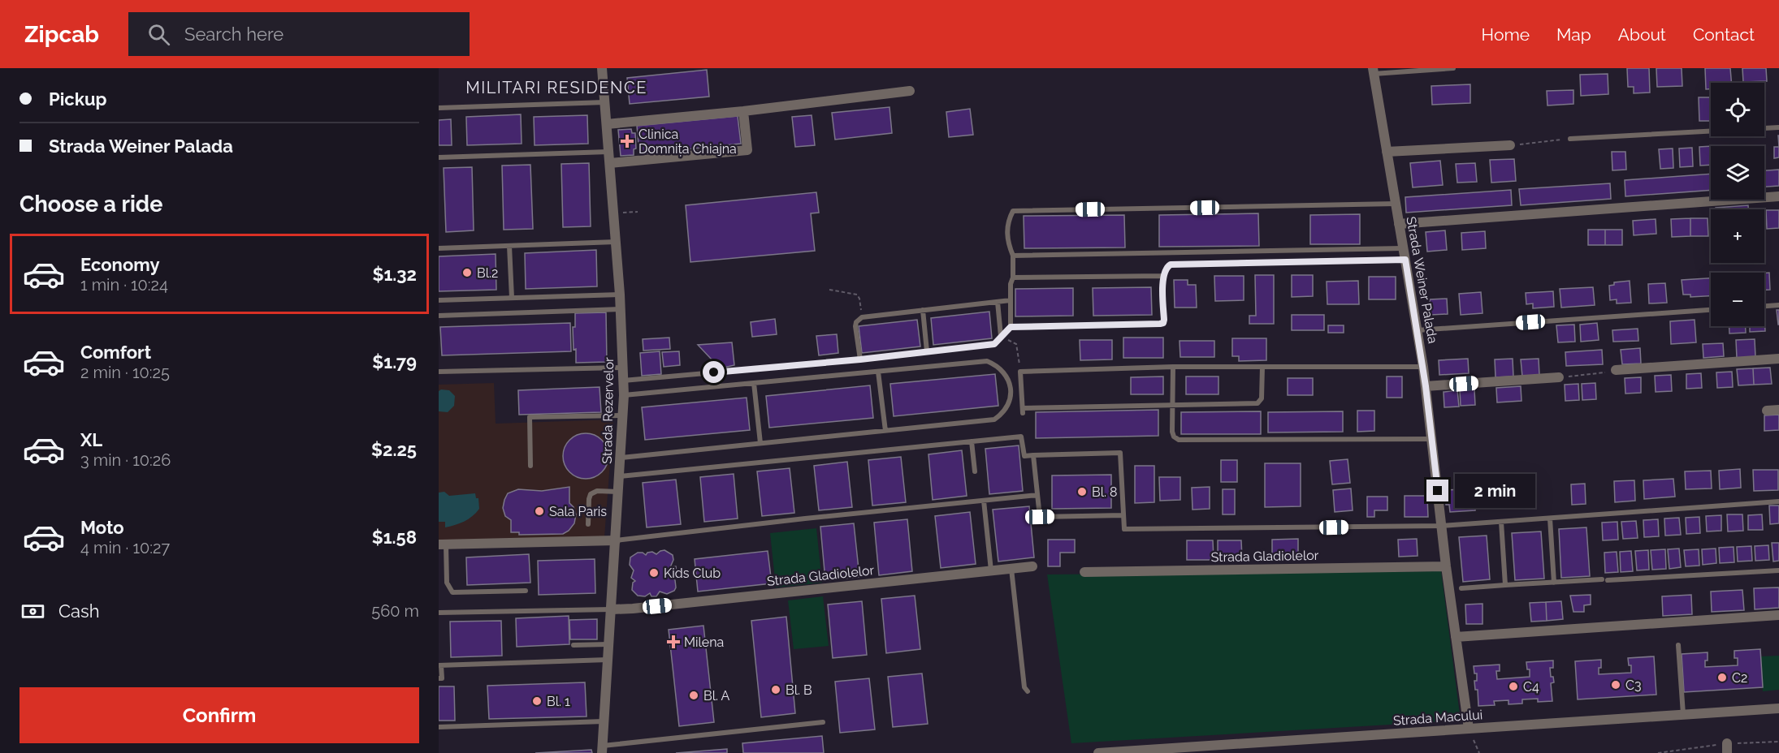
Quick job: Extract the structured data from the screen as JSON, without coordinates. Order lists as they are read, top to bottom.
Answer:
{
  "streets": {
    "street": [
      "Strada Weiner Palada",
      "Strada Rezervelor",
      "Strada Gladiolelor",
      "Strada Macului"
    ]
  },
  "crossings": [
    ["Strada Weiner Palada", "Strada Gladiolelor"],
    ["Strada Weiner Palada", "Strada Macului"],
    ["Strada Rezervelor", "Strada Gladiolelor"]
  ],
  "districts": ["MILITARI RESIDENCE"],
  "places": {
    "health": ["Clinica Domnița Chiajna", "Milena"],
    "other": [
      "Bl.2",
      "Bl. 8",
      "Sala Paris",
      "Kids Club",
      "C2",
      "C3",
      "C4",
      "Bl. B",
      "Bl. A",
      "Bl. 1"
    ]
  },
  "page": {
    "header": "Zipcab",
    "search": "Search here",
    "nav": [
      "Home",
      "Map",
      "About",
      "Contact"
    ],
    "banner": ["Pickup", "Strada Weiner Palada"],
    "map_buttons": ["+", "−"],
    "heading": "Choose a ride",
    "list": [
      {
        "name": "Economy",
        "note": "1 min · 10:24",
        "value": "$1.32"
      },
      {
        "name": "Comfort",
        "note": "2 min · 10:25",
        "value": "$1.79"
      },
      {
        "name": "XL",
        "note": "3 min · 10:26",
        "value": "$2.25"
      },
      {
        "name": "Moto",
        "note": "4 min · 10:27",
        "value": "$1.58"
      }
    ],
    "bubble": "2 min",
    "pay": ["Cash", "560 m"],
    "buttons": "Confirm"
  }
}
